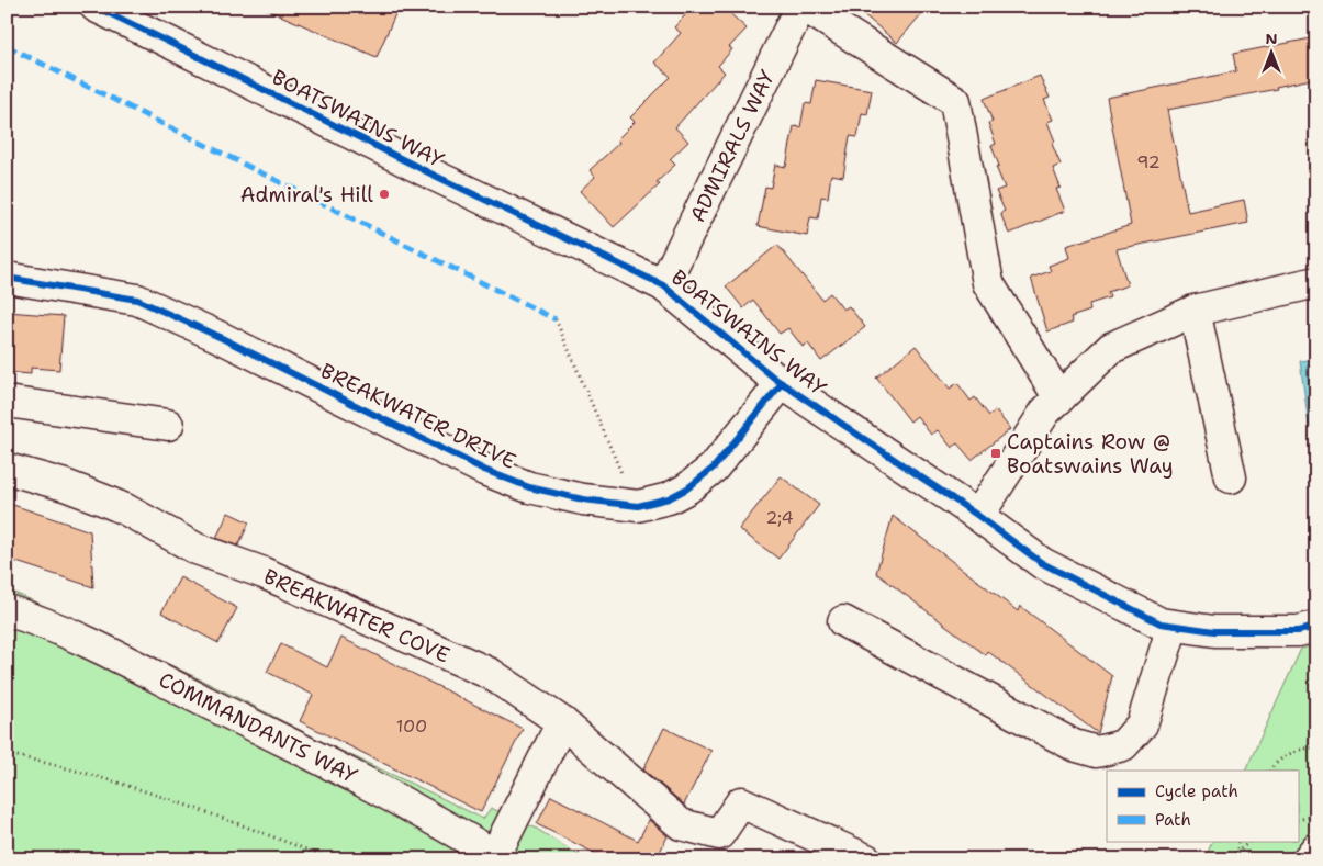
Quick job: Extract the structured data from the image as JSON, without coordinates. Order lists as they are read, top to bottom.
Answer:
{
  "streets": {
    "main road": [
      "BOATSWAINS WAY",
      "ADMIRALS WAY",
      "BREAKWATER DRIVE",
      "BREAKWATER COVE",
      "COMMANDANTS WAY"
    ]
  },
  "crossings": [
    ["BOATSWAINS WAY", "ADMIRALS WAY"],
    ["BOATSWAINS WAY", "BREAKWATER DRIVE"]
  ],
  "places": {
    "other": ["Admiral's Hill"],
    "transit": ["Captains Row @ Boatswains Way"]
  },
  "house_numbers": ["92", "2;4", "100"],
  "legend": ["Cycle path", "Path"],
  "north": "top"
}
